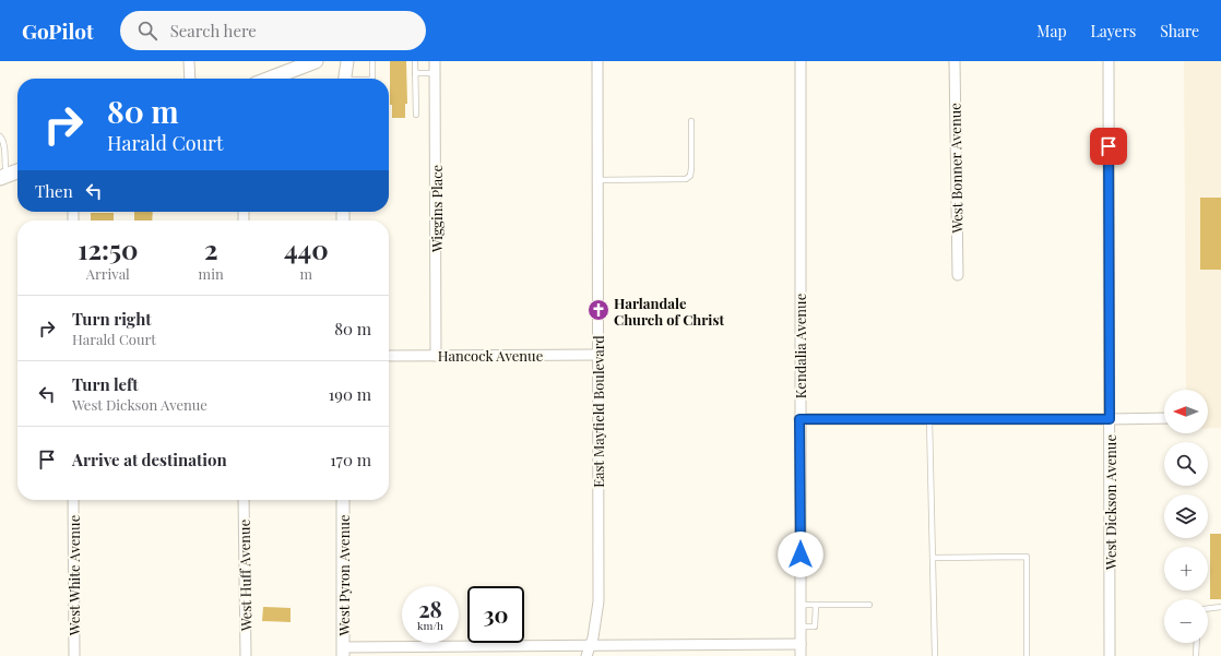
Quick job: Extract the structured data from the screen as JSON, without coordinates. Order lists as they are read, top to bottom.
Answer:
{
  "streets": {
    "street": [
      "West Bonner Avenue",
      "Wiggins Place",
      "Kendalia Avenue",
      "Hancock Avenue",
      "East Mayfield Boulevard",
      "West Dickson Avenue",
      "West White Avenue",
      "West Huff Avenue",
      "West Pyron Avenue"
    ]
  },
  "crossings": [
    ["Wiggins Place", "Hancock Avenue"],
    ["Hancock Avenue", "East Mayfield Boulevard"]
  ],
  "places": {
    "church": ["Harlandale Church of Christ"]
  },
  "north": "left",
  "page": {
    "header": "GoPilot",
    "search": "Search here",
    "nav": ["Map", "Layers", "Share"],
    "turn": ["80 m", "Harald Court"],
    "then": "Then",
    "eta": [
      "12:50",
      "Arrival",
      "2",
      "min",
      "440",
      "m"
    ],
    "list": [
      {
        "name": "Turn right",
        "note": "Harald Court",
        "value": "80 m"
      },
      {
        "name": "Turn left",
        "note": "West Dickson Avenue",
        "value": "190 m"
      },
      {
        "name": "Arrive at destination",
        "value": "170 m"
      }
    ],
    "map_buttons": ["+", "−"],
    "speed": "28 km/h",
    "limit": "30"
  }
}
